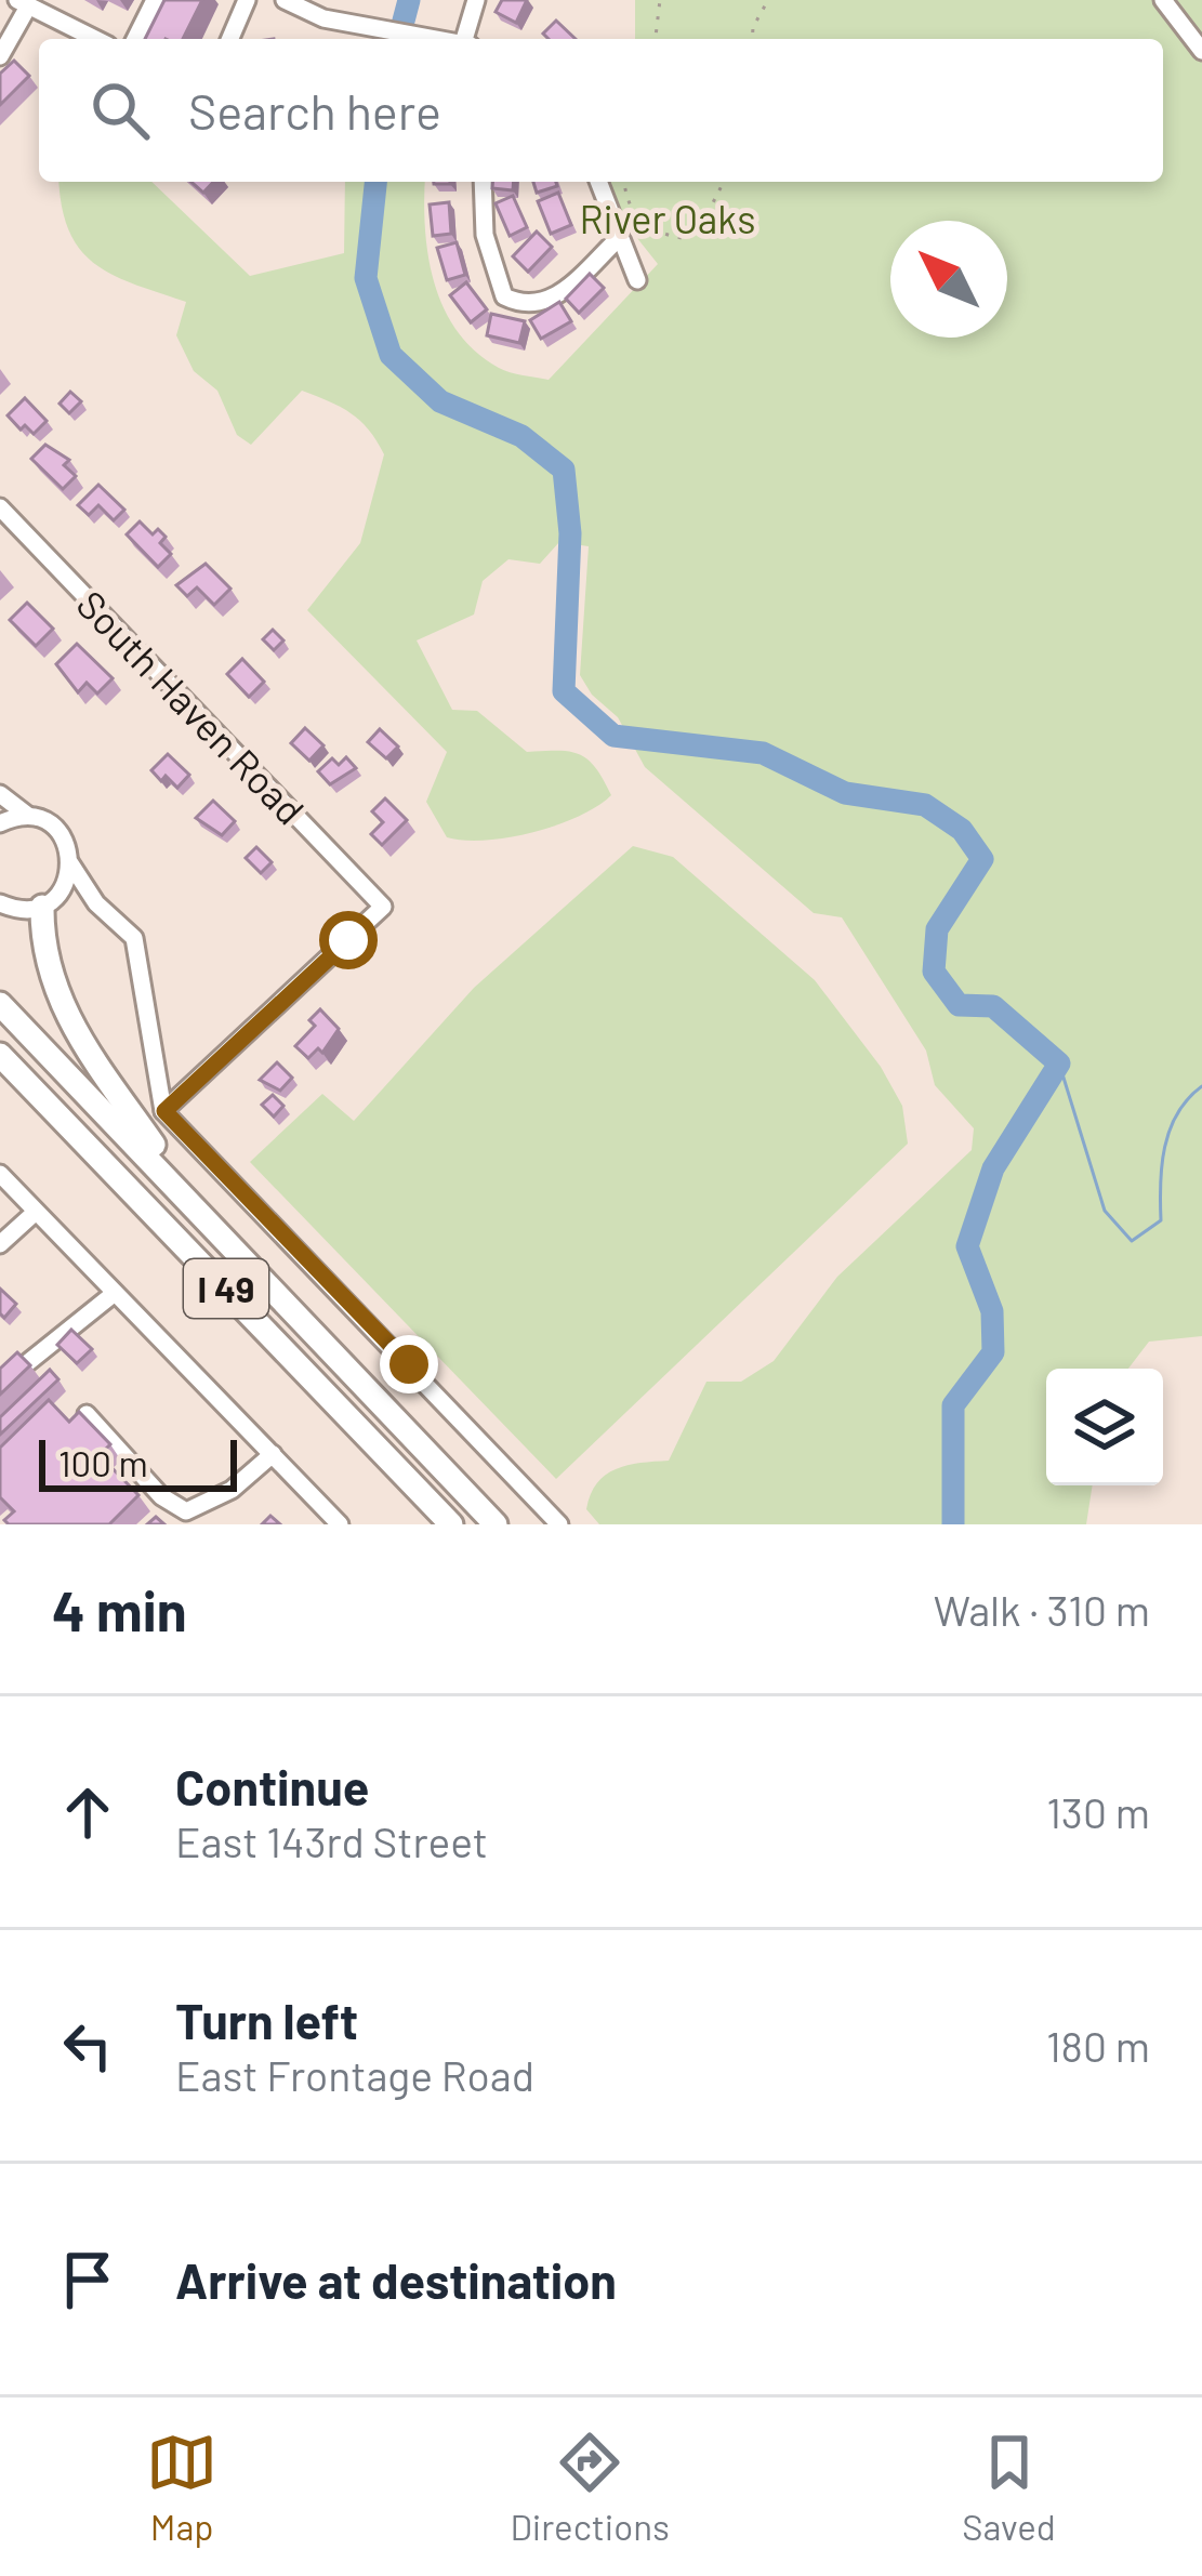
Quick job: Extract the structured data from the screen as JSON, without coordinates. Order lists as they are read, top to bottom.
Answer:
{
  "streets": {
    "highway": ["I 49"],
    "street": ["South Haven Road"]
  },
  "parks": ["River Oaks"],
  "scale_bar": "100 m",
  "north": "top left",
  "page": {
    "search": "Search here",
    "scale": "100 m",
    "heading": ["4 min", "Walk · 310 m"],
    "list": [
      ["Continue", "East 143rd Street", "130 m"],
      ["Turn left", "East Frontage Road", "180 m"],
      "Arrive at destination"
    ],
    "nav": ["Map", "Directions", "Saved"]
  }
}
